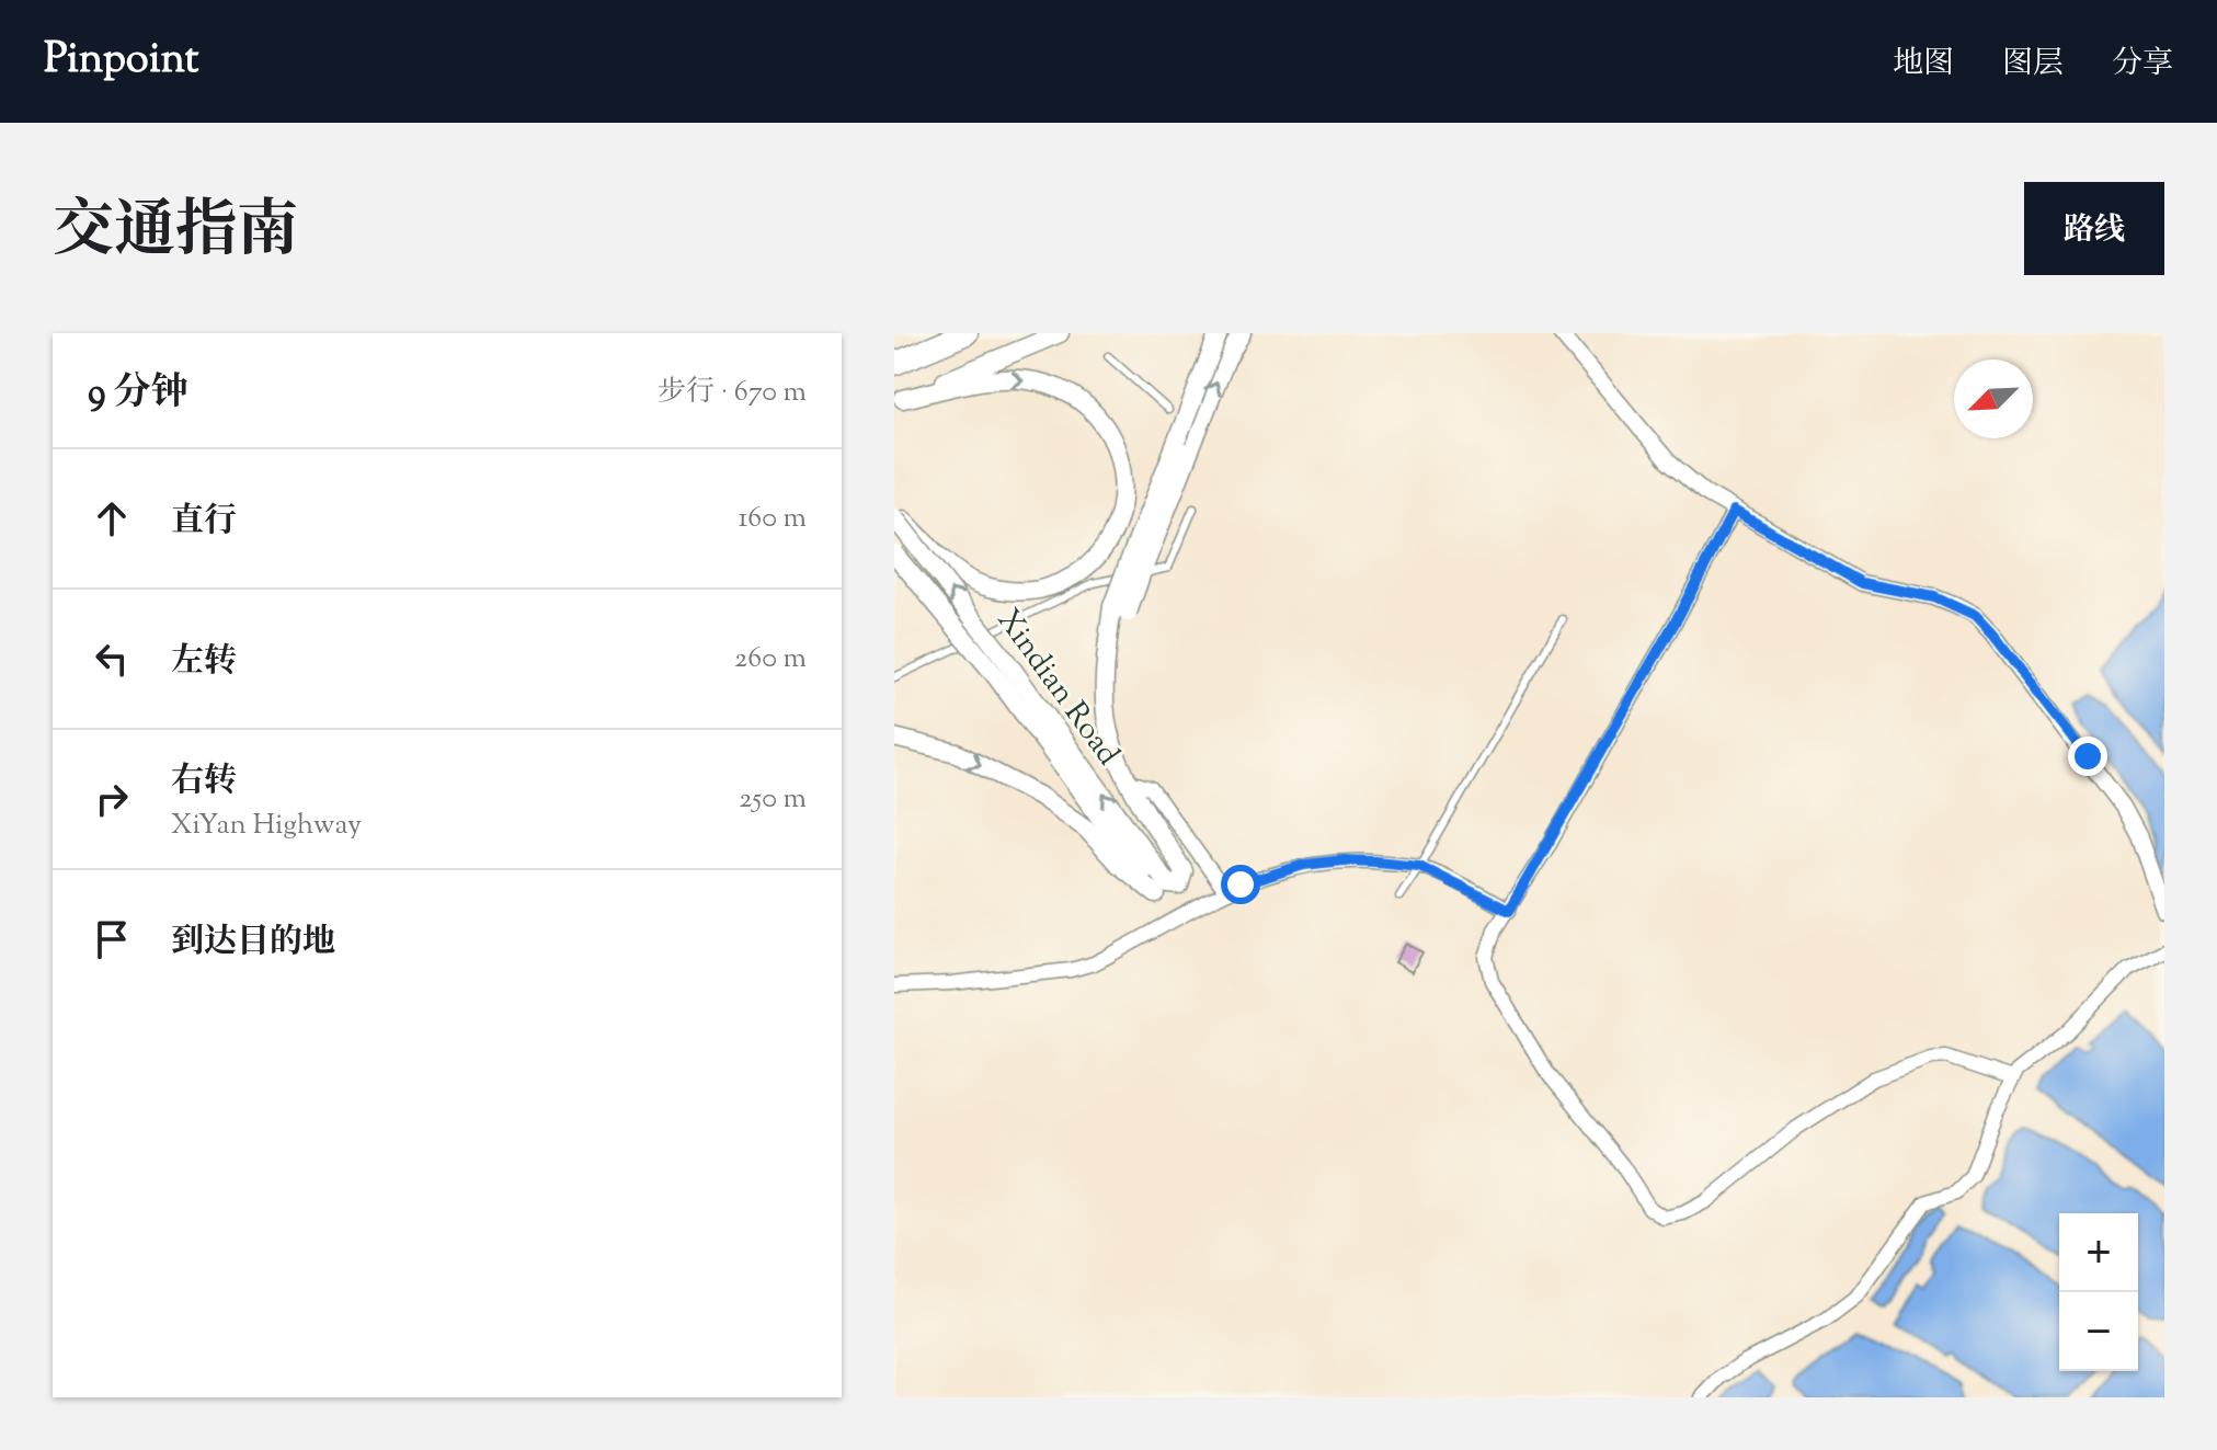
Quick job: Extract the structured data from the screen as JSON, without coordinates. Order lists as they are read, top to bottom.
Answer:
{
  "streets": {
    "main road": ["Xindian Road"]
  },
  "north": "bottom left",
  "page": {
    "header": "Pinpoint",
    "nav": ["地图", "图层", "分享"],
    "title": "交通指南",
    "buttons": "路线",
    "heading": ["9 分钟", "步行 · 670 m"],
    "list": [
      ["直行", "160 m"],
      ["左转", "260 m"],
      ["右转", "XiYan Highway", "250 m"],
      "到达目的地"
    ],
    "map_buttons": ["+", "−"]
  }
}
